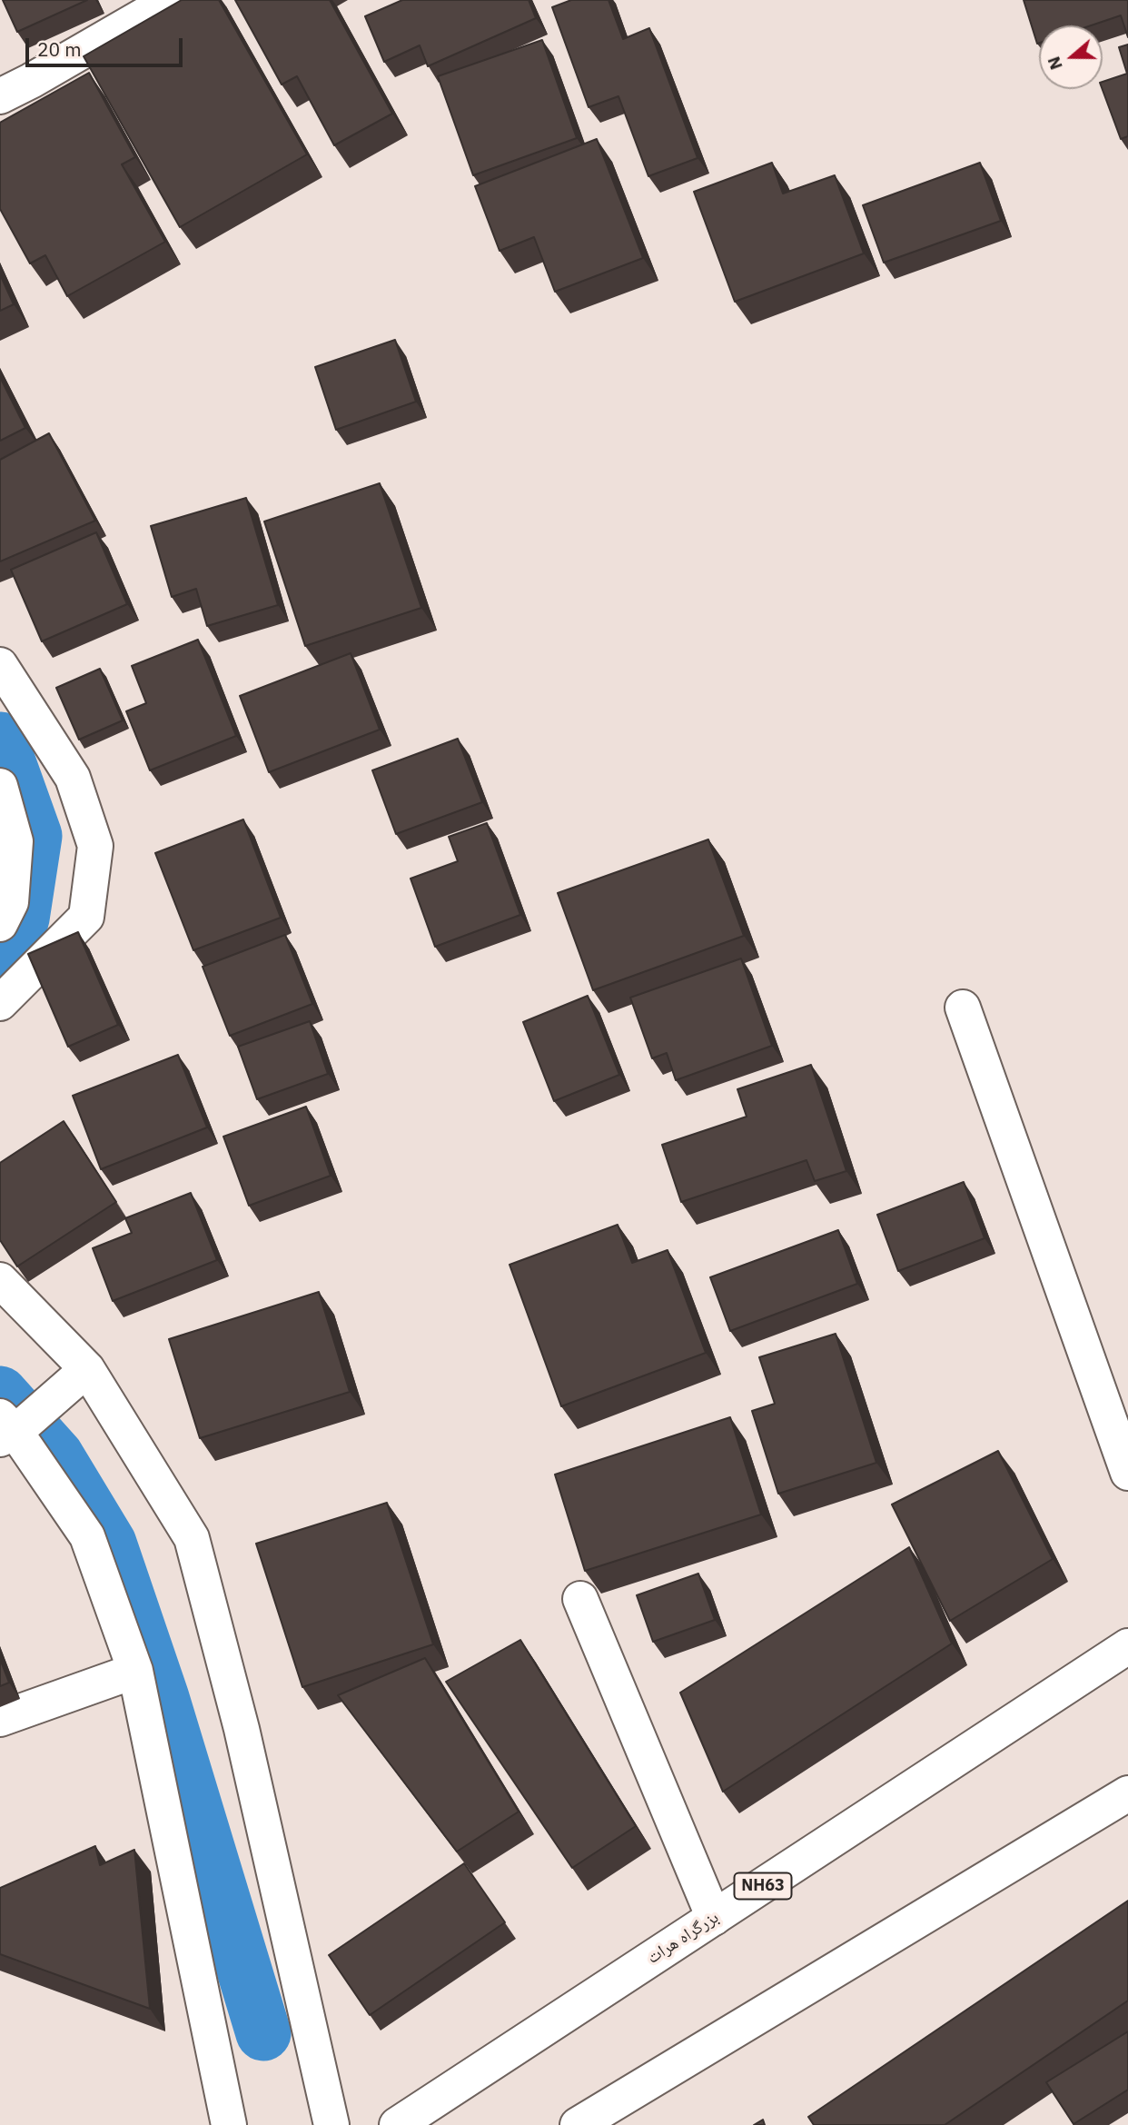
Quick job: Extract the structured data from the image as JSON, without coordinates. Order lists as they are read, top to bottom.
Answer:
{
  "streets": {
    "main road": ["NH63", "بزرگراه هرات"]
  },
  "scale_bar": "20 m",
  "north": "left"
}
